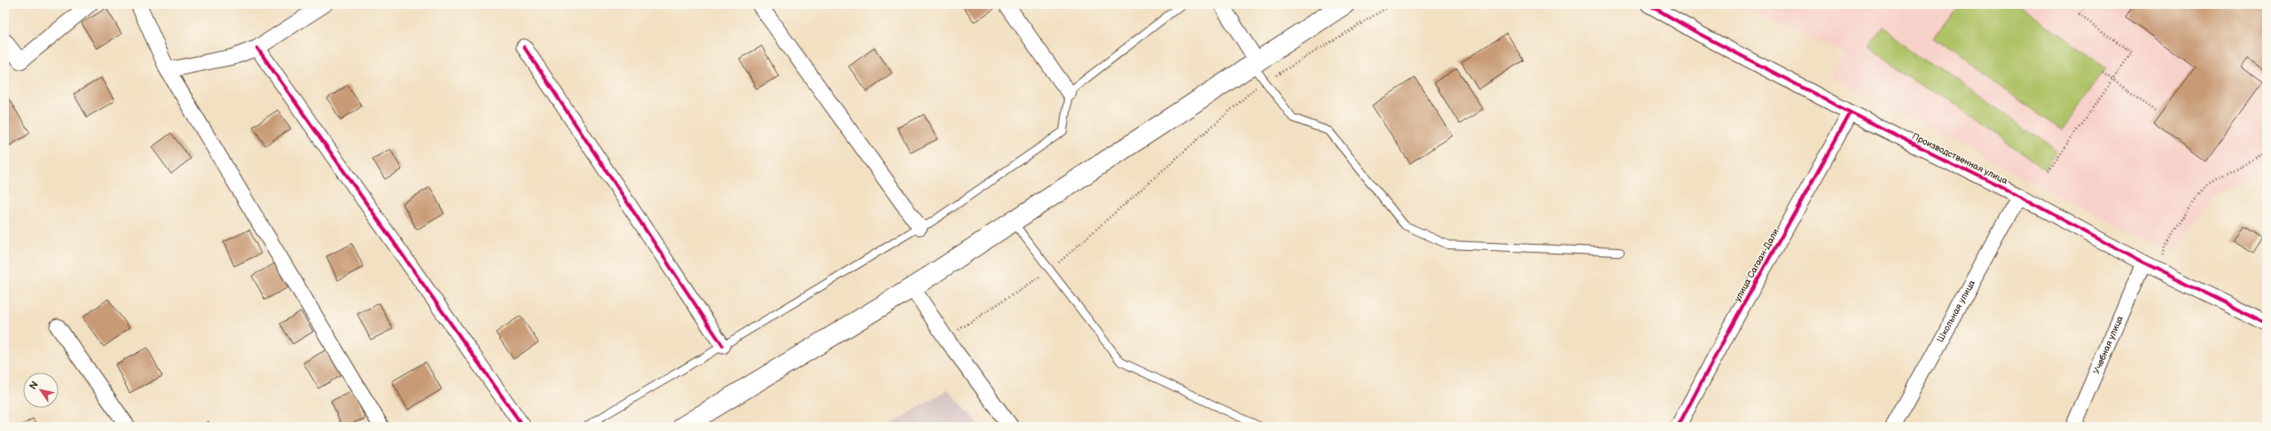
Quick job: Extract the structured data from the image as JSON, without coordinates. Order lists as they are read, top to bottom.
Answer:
{
  "streets": {
    "street": [
      "Производственная улица",
      "улица Сагаан-Дали",
      "Школьная улица",
      "Учебная улица"
    ]
  },
  "crossings": [
    ["Производственная улица", "улица Сагаан-Дали"],
    ["Производственная улица", "Школьная улица"],
    ["Производственная улица", "Учебная улица"]
  ],
  "north": "top left"
}
